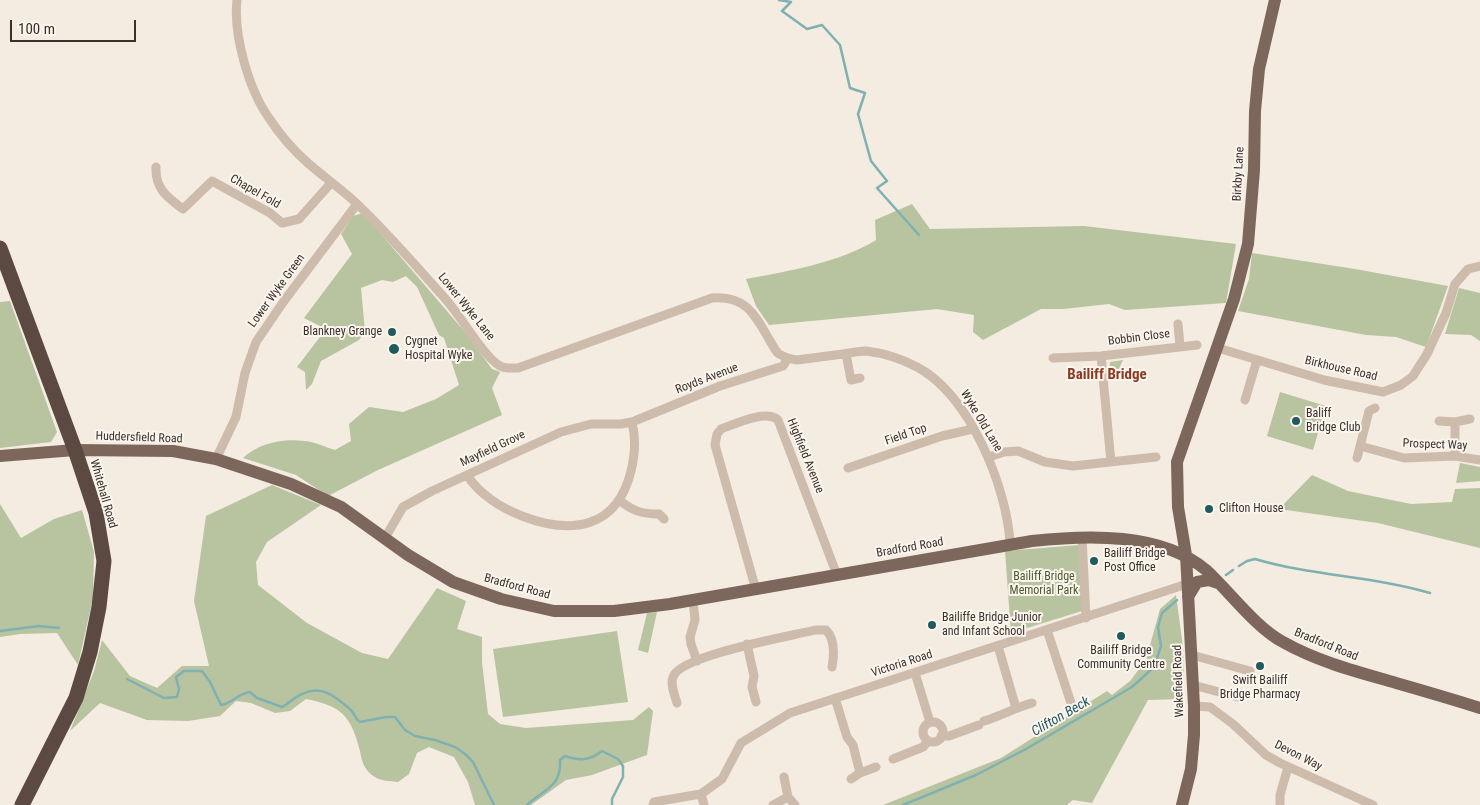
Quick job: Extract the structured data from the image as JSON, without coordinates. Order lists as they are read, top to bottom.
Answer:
{
  "streets": {
    "highway": ["Whitehall Road"],
    "main road": [
      "Birkby Lane",
      "Huddersfield Road",
      "Bradford Road",
      "Wakefield Road"
    ],
    "street": [
      "Chapel Fold",
      "Lower Wyke Green",
      "Lower Wyke Lane",
      "Bobbin Close",
      "Birkhouse Road",
      "Royds Avenue",
      "Wyke Old Lane",
      "Field Top",
      "Prospect Way",
      "Mayfield Grove",
      "Highfield Avenue",
      "Victoria Road",
      "Devon Way"
    ]
  },
  "crossings": [
    ["Birkby Lane", "Birkhouse Road"],
    ["Birkby Lane", "Bradford Road"],
    ["Birkby Lane", "Wakefield Road"],
    ["Chapel Fold", "Lower Wyke Lane"],
    ["Lower Wyke Green", "Lower Wyke Lane"],
    ["Lower Wyke Green", "Huddersfield Road"],
    ["Lower Wyke Lane", "Royds Avenue"],
    ["Lower Wyke Lane", "Wyke Old Lane"],
    ["Royds Avenue", "Wyke Old Lane"],
    ["Royds Avenue", "Mayfield Grove"],
    ["Wyke Old Lane", "Field Top"],
    ["Wyke Old Lane", "Bradford Road"],
    ["Huddersfield Road", "Whitehall Road"],
    ["Huddersfield Road", "Bradford Road"],
    ["Mayfield Grove", "Bradford Road"],
    ["Highfield Avenue", "Bradford Road"],
    ["Bradford Road", "Wakefield Road"],
    ["Victoria Road", "Wakefield Road"],
    ["Wakefield Road", "Devon Way"]
  ],
  "districts": ["Bailiff Bridge"],
  "water": ["Clifton Beck"],
  "parks": ["Bailiff Bridge Memorial Park"],
  "places": [
    "Blankney Grange",
    "Cygnet Hospital Wyke",
    "Baliff Bridge Club",
    "Clifton House",
    "Bailiff Bridge Post Office",
    "Bailiffe Bridge Junior and Infant School",
    "Bailiff Bridge Community Centre",
    "Swift Bailiff Bridge Pharmacy"
  ],
  "scale_bar": "100 m"
}
